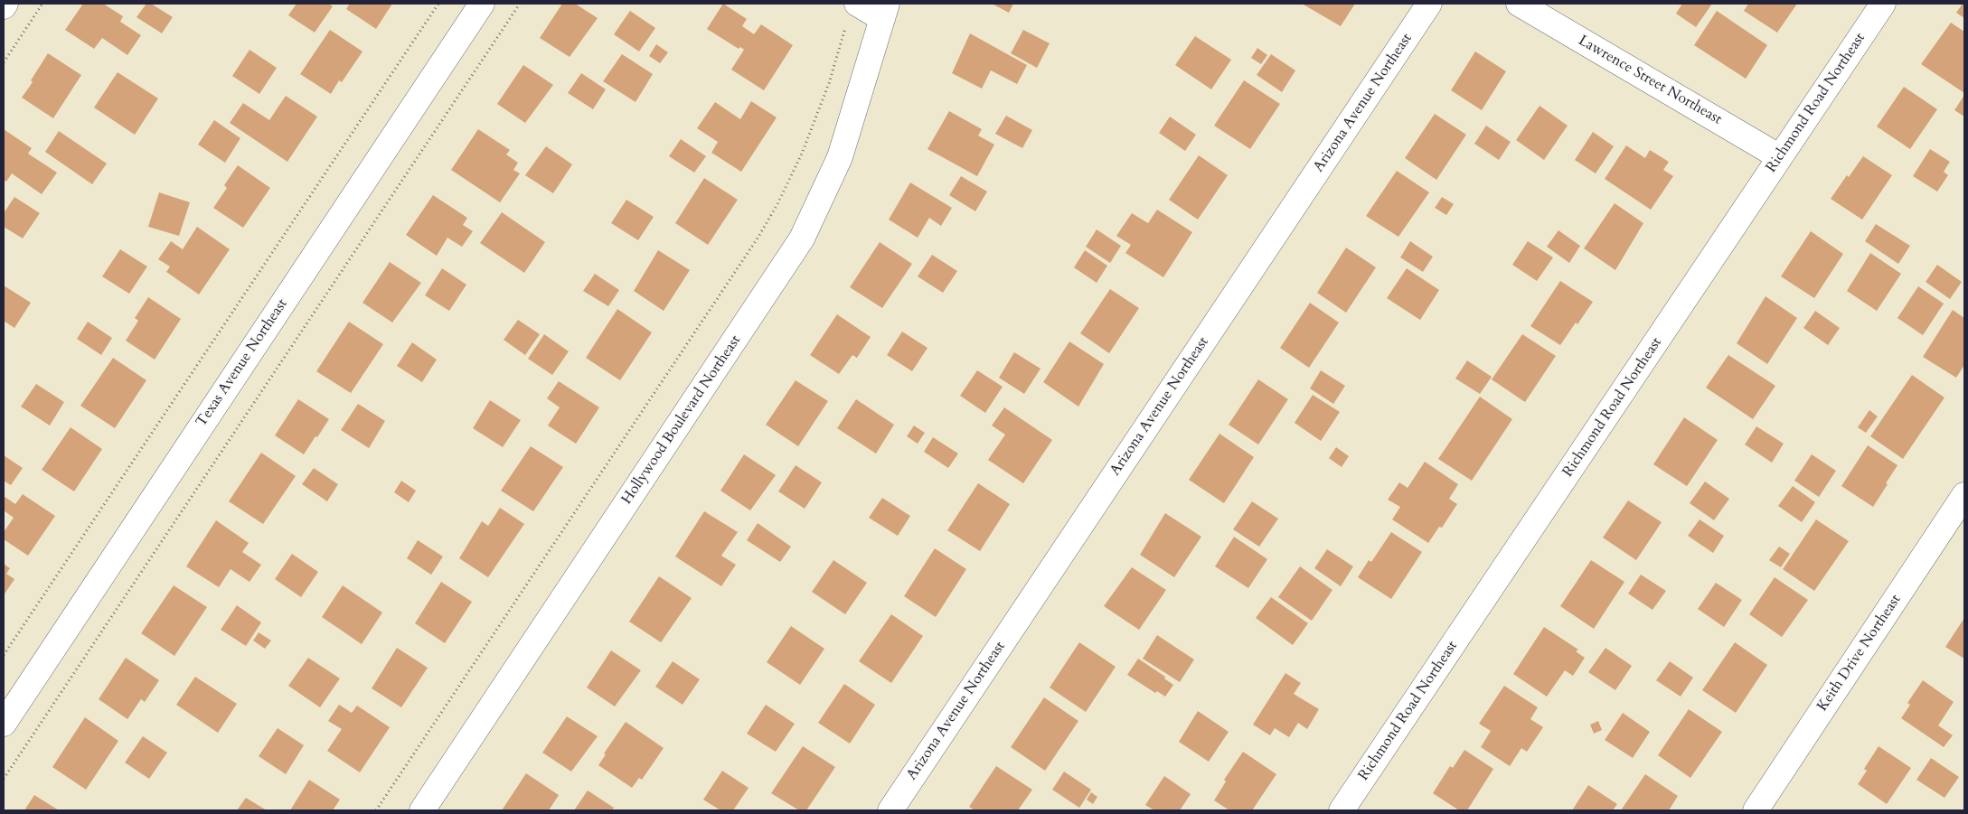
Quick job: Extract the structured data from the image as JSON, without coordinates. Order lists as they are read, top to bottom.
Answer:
{
  "streets": {
    "street": [
      "Lawrence Street Northeast",
      "Arizona Avenue Northeast",
      "Richmond Road Northeast",
      "Texas Avenue Northeast",
      "Hollywood Boulevard Northeast",
      "Keith Drive Northeast"
    ]
  },
  "crossings": [
    ["Lawrence Street Northeast", "Richmond Road Northeast"]
  ]
}
